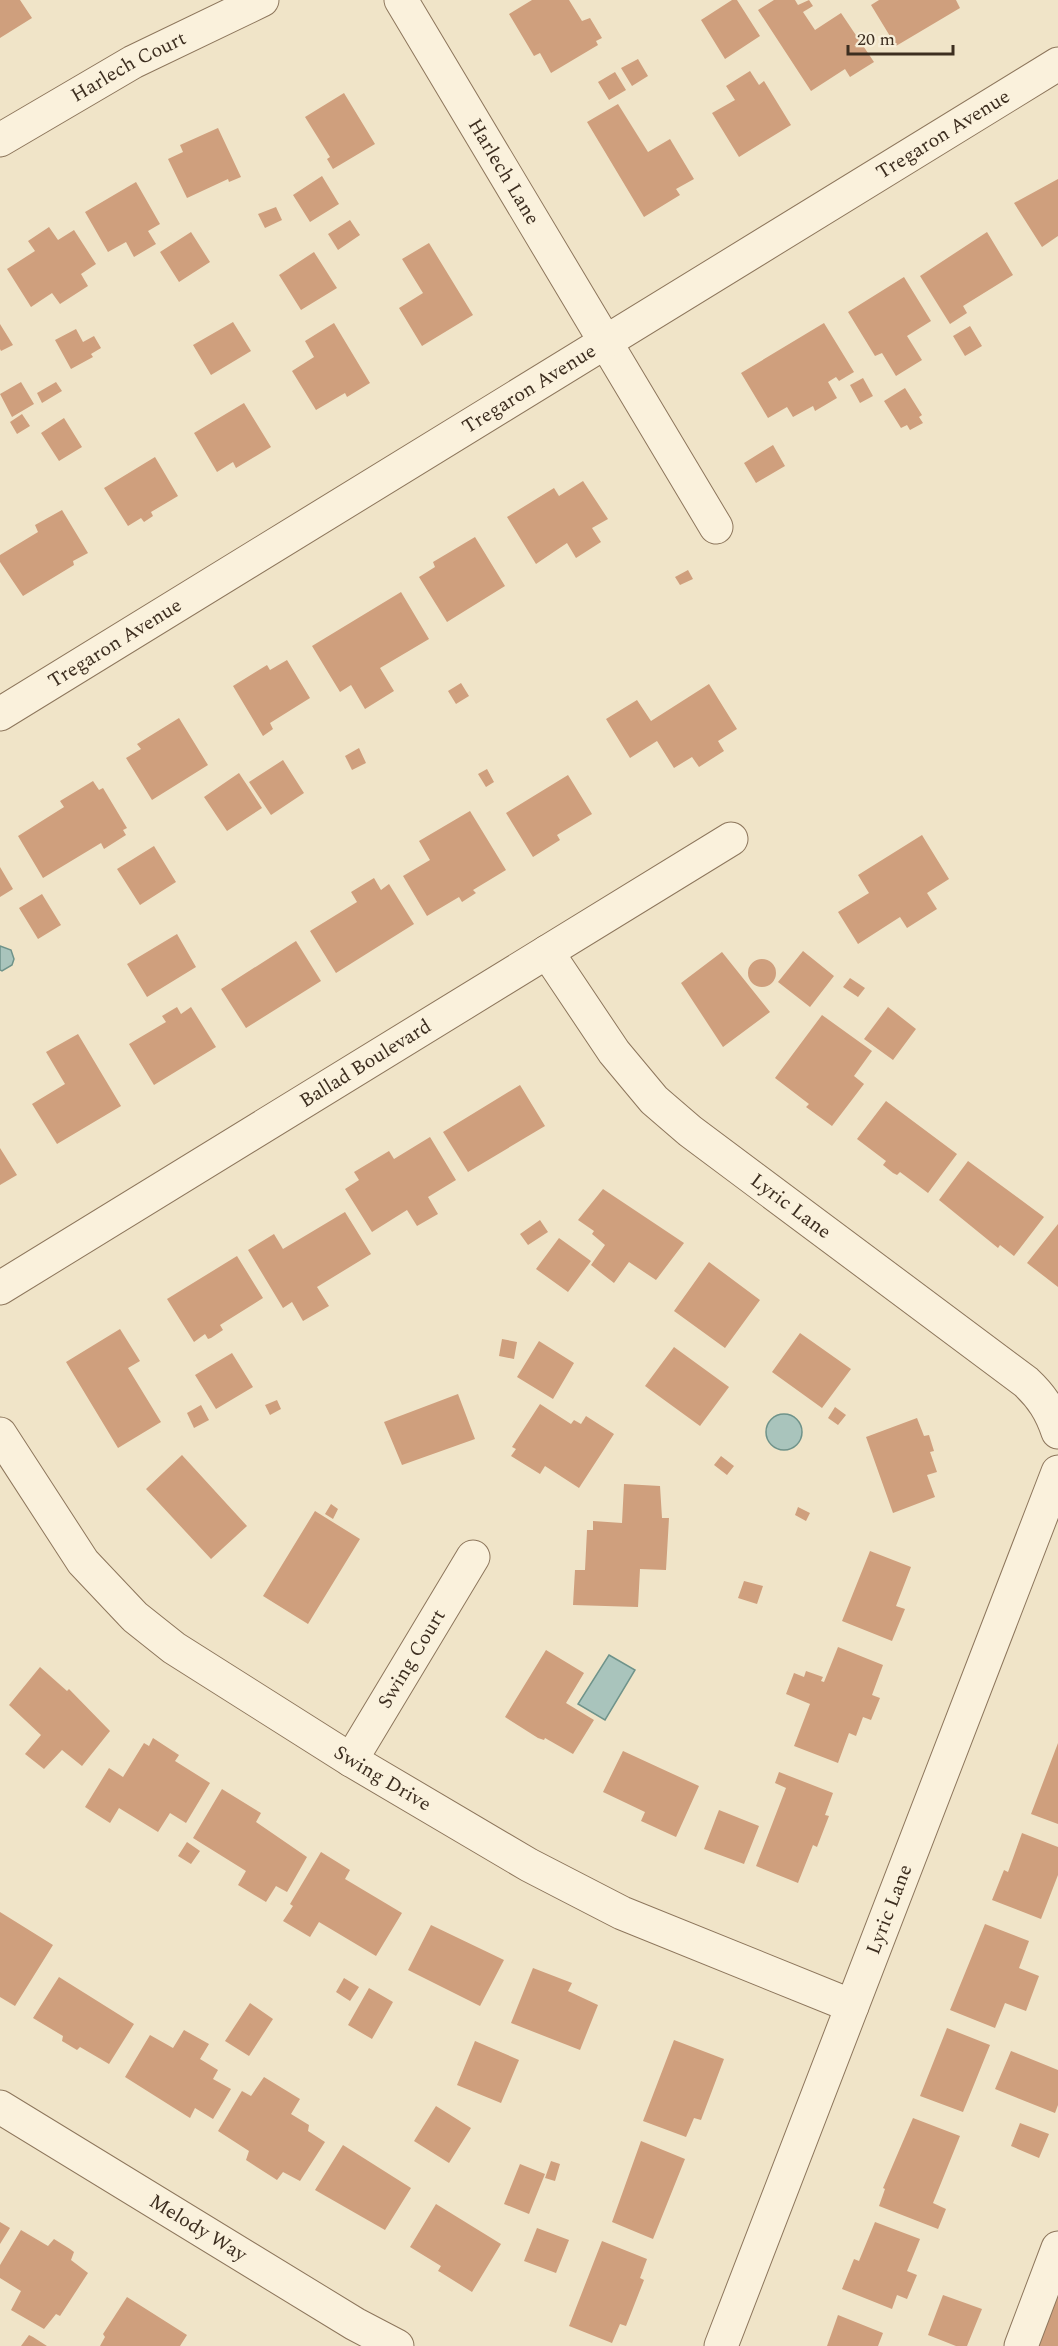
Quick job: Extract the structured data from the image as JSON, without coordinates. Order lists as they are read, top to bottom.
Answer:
{
  "streets": {
    "street": [
      "Harlech Court",
      "Tregaron Avenue",
      "Harlech Lane",
      "Ballad Boulevard",
      "Lyric Lane",
      "Swing Court",
      "Swing Drive",
      "Melody Way"
    ]
  },
  "crossings": [
    ["Tregaron Avenue", "Harlech Lane"],
    ["Ballad Boulevard", "Lyric Lane"],
    ["Lyric Lane", "Swing Drive"],
    ["Swing Court", "Swing Drive"]
  ],
  "scale_bar": "20 m"
}
